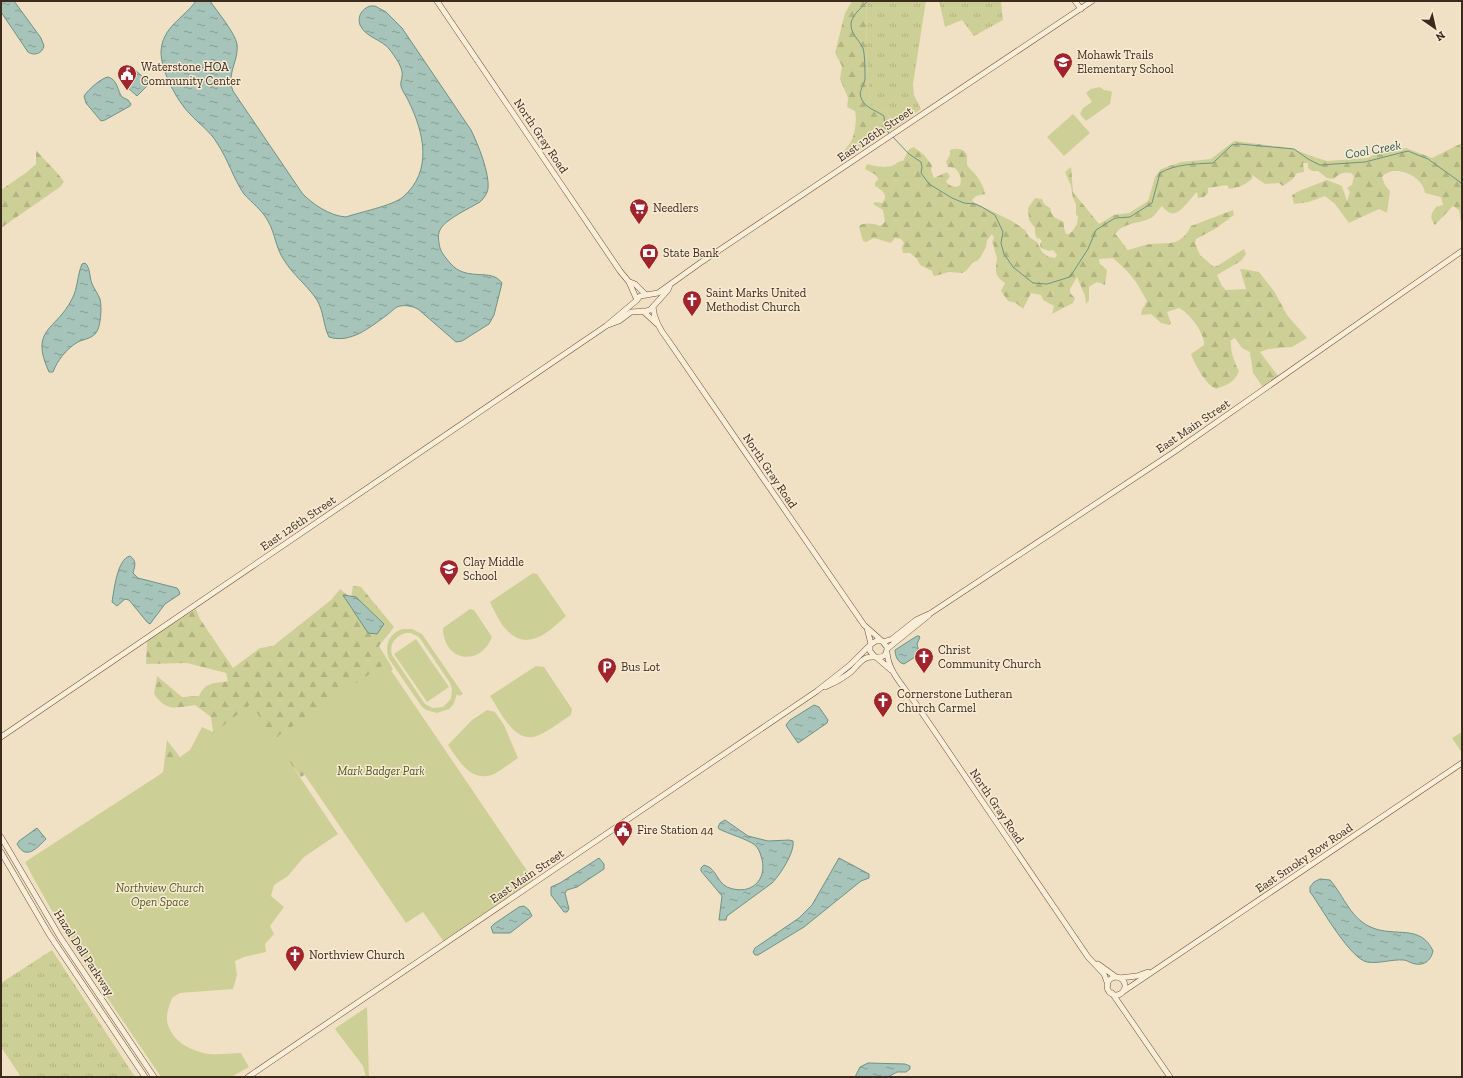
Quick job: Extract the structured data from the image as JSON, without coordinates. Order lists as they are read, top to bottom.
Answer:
{
  "streets": {
    "street": [
      "East 126th Street",
      "North Gray Road",
      "East Main Street",
      "East Smoky Row Road",
      "Hazel Dell Parkway"
    ]
  },
  "crossings": [
    ["East 126th Street", "North Gray Road"],
    ["North Gray Road", "East Main Street"]
  ],
  "water": ["Cool Creek"],
  "parks": ["Mark Badger Park", "Northview Church Open Space"],
  "places": {
    "school or university": ["Mohawk Trails Elementary School", "Clay Middle School"],
    "public building": ["Waterstone HOA Community Center", "Fire Station 44"],
    "supermarket": ["Needlers"],
    "bank": ["State Bank"],
    "church": [
      "Saint Marks United Methodist Church",
      "Christ Community Church",
      "Cornerstone Lutheran Church Carmel",
      "Northview Church"
    ],
    "parking": ["Bus Lot"]
  },
  "north": "bottom right"
}
